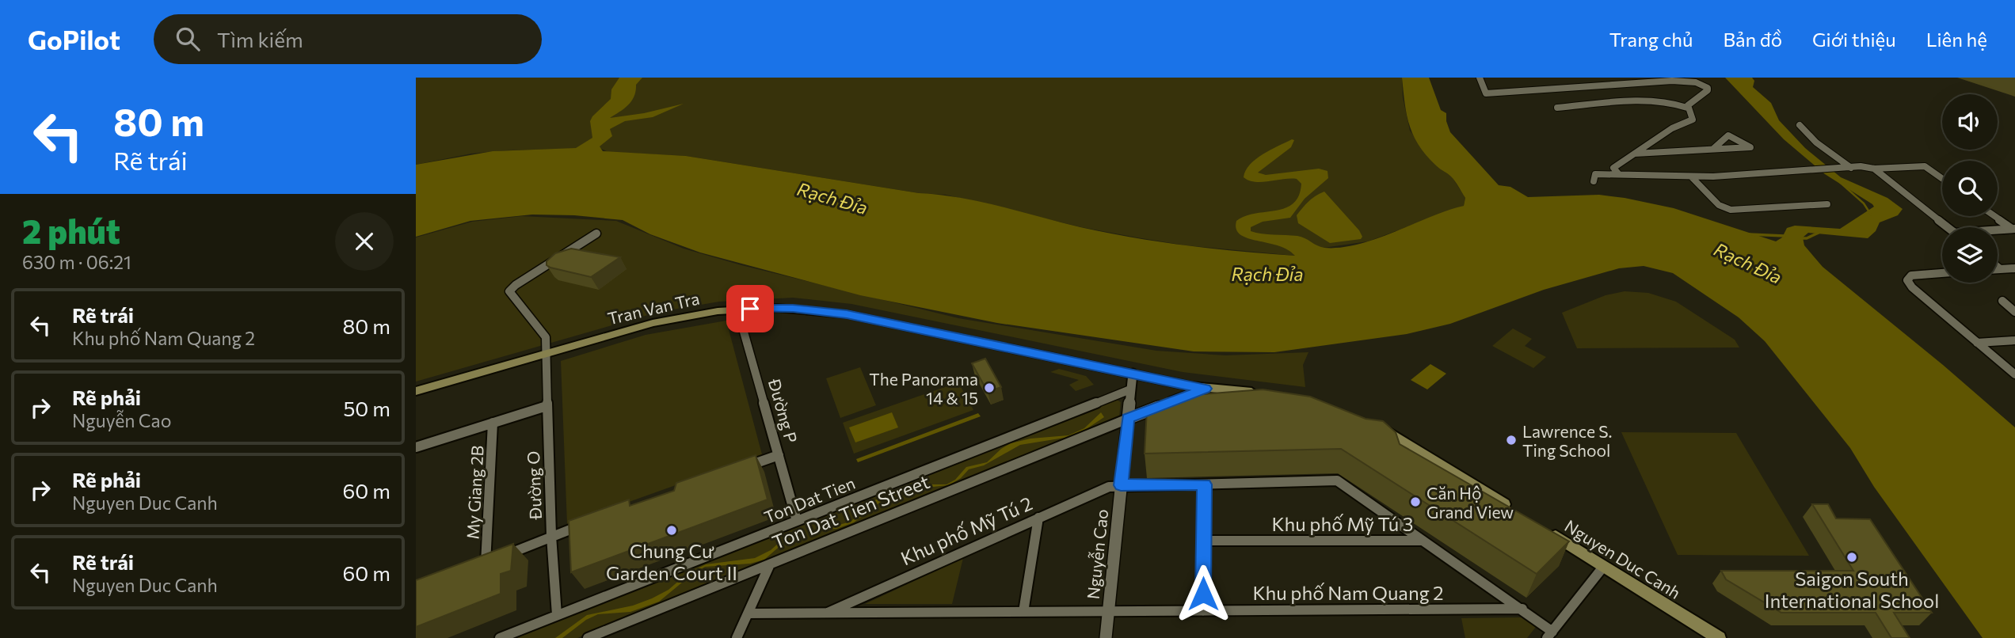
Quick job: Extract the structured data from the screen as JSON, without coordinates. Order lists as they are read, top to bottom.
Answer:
{
  "streets": {
    "main road": ["Tran Van Tra", "Nguyen Duc Canh"],
    "street": [
      "Đường P",
      "Đường O",
      "My Giang 2B",
      "Ton Dat Tien",
      "Ton Dat Tien Street",
      "Khu phố Mỹ Tú 3",
      "Khu phố Mỹ Tú 2",
      "Nguyễn Cao",
      "Khu phố Nam Quang 2"
    ]
  },
  "crossings": [
    ["Tran Van Tra", "Đường P"],
    ["Tran Van Tra", "Đường O"],
    ["Tran Van Tra", "Nguyễn Cao"],
    ["Đường P", "Ton Dat Tien"],
    ["Đường O", "My Giang 2B"],
    ["Đường O", "Ton Dat Tien"],
    ["Ton Dat Tien", "Nguyễn Cao"],
    ["Ton Dat Tien Street", "Nguyễn Cao"],
    ["Khu phố Mỹ Tú 3", "Khu phố Nam Quang 2"],
    ["Khu phố Mỹ Tú 2", "Nguyễn Cao"],
    ["Khu phố Mỹ Tú 2", "Khu phố Nam Quang 2"],
    ["Nguyễn Cao", "Khu phố Nam Quang 2"]
  ],
  "water": ["Rạch Đỉa"],
  "places": [
    "The Panorama 14 & 15",
    "Lawrence S. Ting School",
    "Căn Hộ Grand View",
    "Chung Cư Garden Court II",
    "Saigon South International School"
  ],
  "page": {
    "header": "GoPilot",
    "search": "Tìm kiếm",
    "nav": [
      "Trang chủ",
      "Bản đồ",
      "Giới thiệu",
      "Liên hệ"
    ],
    "turn": ["80 m", "Rẽ trái"],
    "heading": ["2 phút", "630 m · 06:21"],
    "list": [
      {
        "name": "Rẽ trái",
        "note": "Khu phố Nam Quang 2",
        "value": "80 m"
      },
      {
        "name": "Rẽ phải",
        "note": "Nguyễn Cao",
        "value": "50 m"
      },
      {
        "name": "Rẽ phải",
        "note": "Nguyen Duc Canh",
        "value": "60 m"
      },
      {
        "name": "Rẽ trái",
        "note": "Nguyen Duc Canh",
        "value": "60 m"
      }
    ]
  }
}
